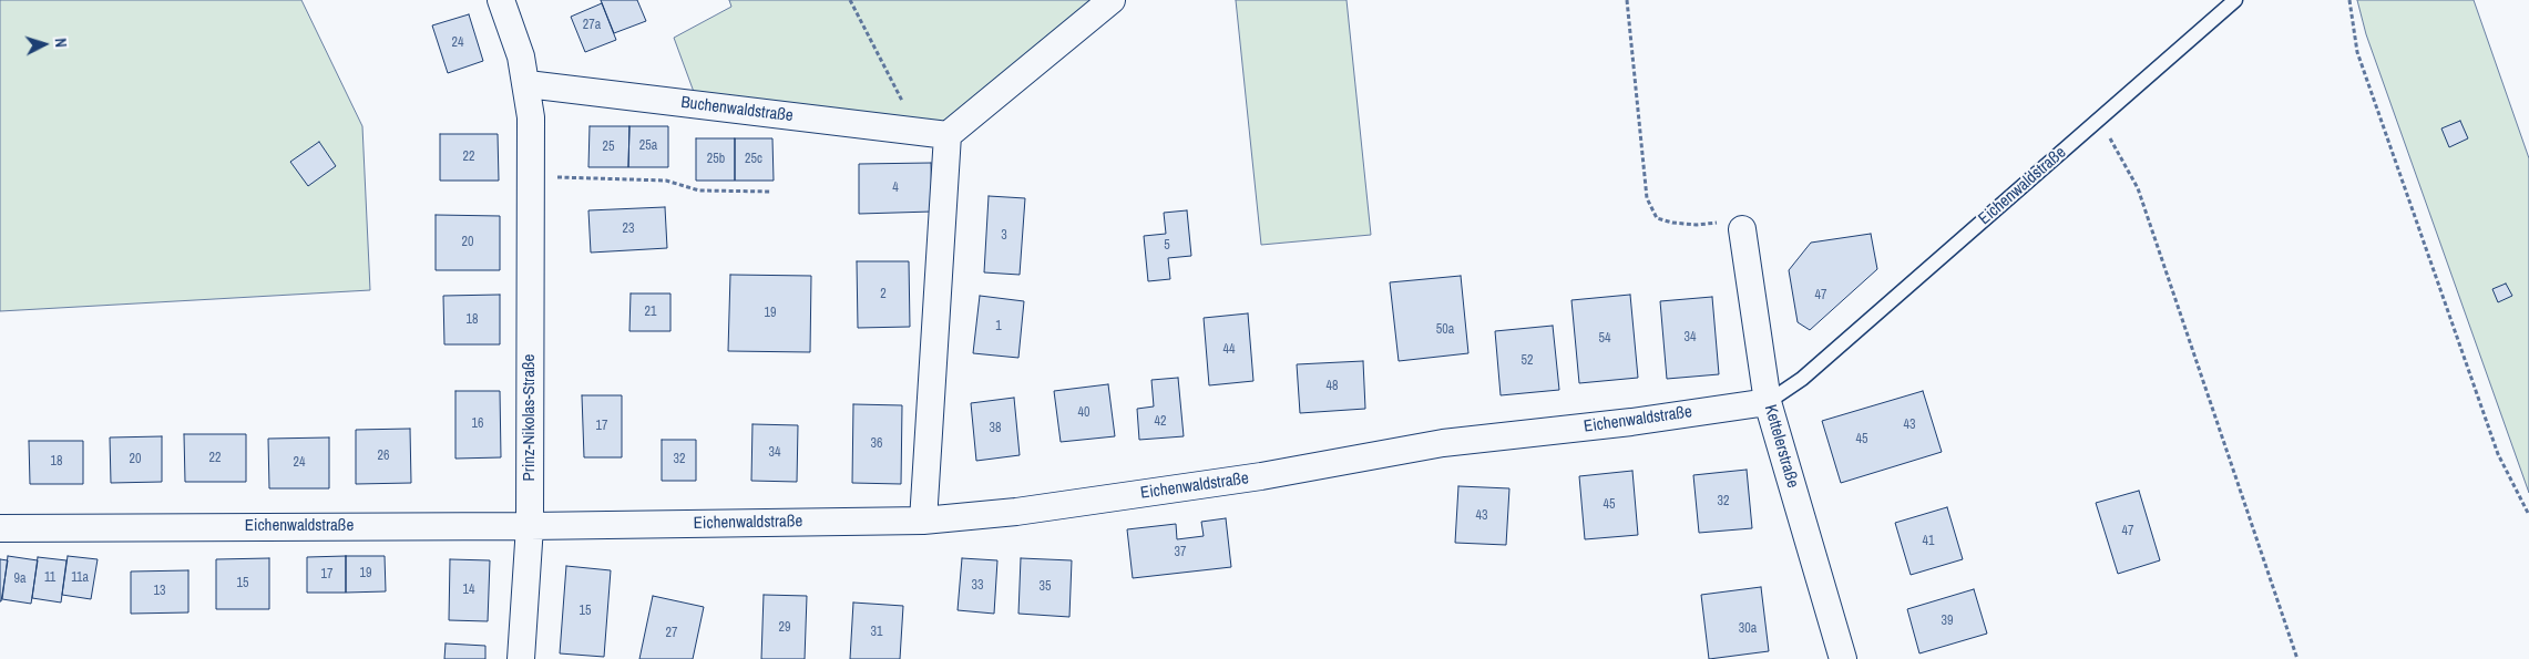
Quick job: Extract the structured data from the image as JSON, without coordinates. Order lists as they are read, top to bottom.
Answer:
{
  "streets": {
    "street": [
      "Buchenwaldstraße",
      "Eichenwaldstraße",
      "Prinz-Nikolas-Straße",
      "Kettelerstraße"
    ]
  },
  "crossings": [
    ["Buchenwaldstraße", "Prinz-Nikolas-Straße"],
    ["Eichenwaldstraße", "Prinz-Nikolas-Straße"],
    ["Eichenwaldstraße", "Kettelerstraße"]
  ],
  "house_numbers": [
    "27a",
    "24",
    "25a",
    "25",
    "22",
    "25b",
    "25c",
    "4",
    "23",
    "3",
    "20",
    "5",
    "2",
    "47",
    "21",
    "19",
    "18",
    "1",
    "50a",
    "34",
    "54",
    "44",
    "52",
    "48",
    "40",
    "42",
    "16",
    "43",
    "17",
    "38",
    "45",
    "36",
    "34",
    "26",
    "22",
    "20",
    "32",
    "18",
    "24",
    "32",
    "45",
    "43",
    "47",
    "41",
    "37",
    "19",
    "17",
    "11",
    "11a",
    "9a",
    "15",
    "33",
    "35",
    "14",
    "13",
    "15",
    "39",
    "29",
    "30a",
    "31",
    "27"
  ],
  "north": "right"
}
